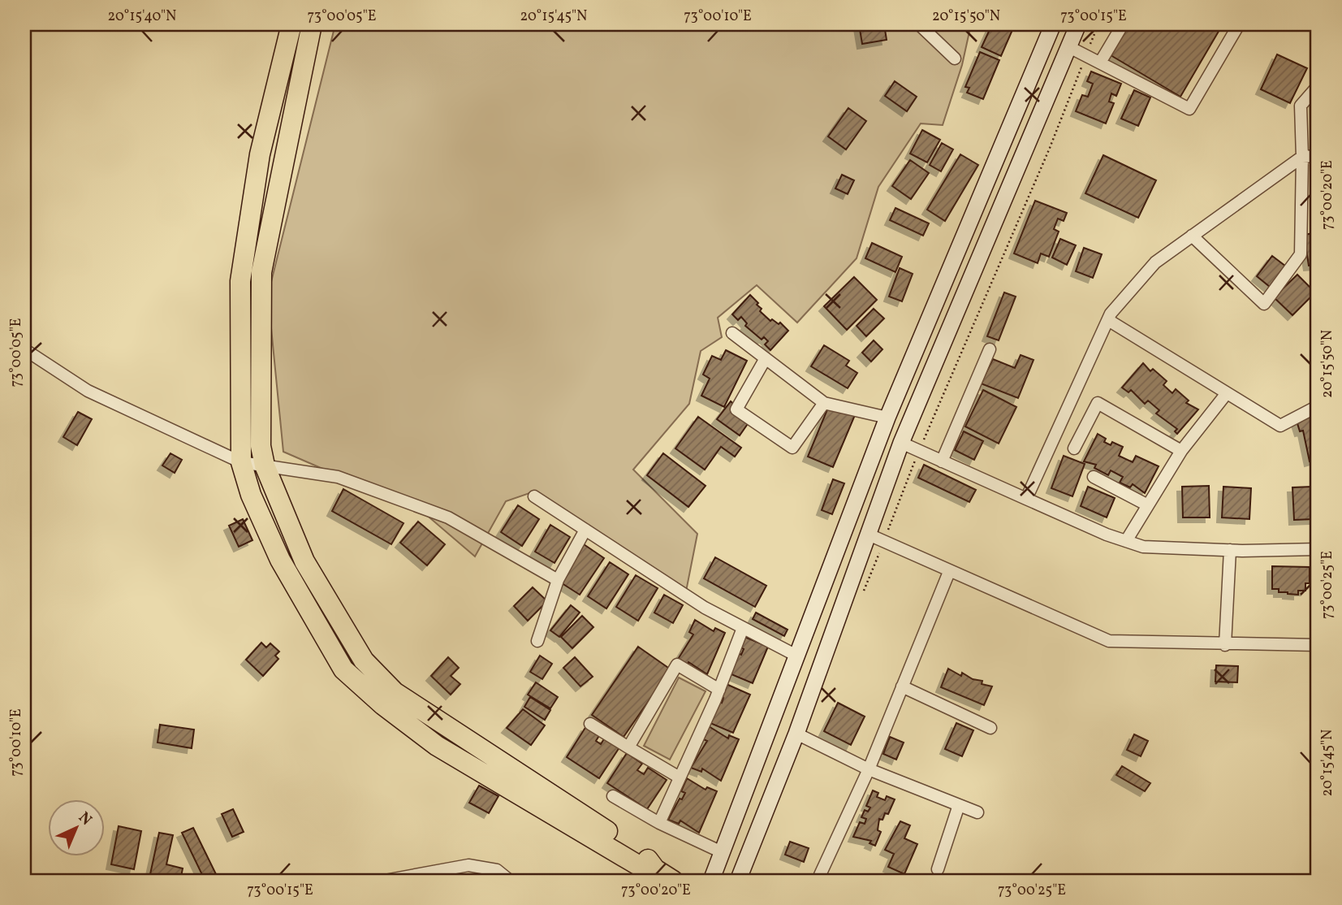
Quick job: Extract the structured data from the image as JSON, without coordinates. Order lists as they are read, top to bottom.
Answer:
{
  "north": "top right",
  "coordinates": [
    "20°15'40\"N",
    "73°00'05\"E",
    "20°15'45\"N",
    "73°00'10\"E",
    "20°15'50\"N",
    "73°00'15\"E",
    "73°00'20\"E",
    "73°00'25\"E"
  ]
}
